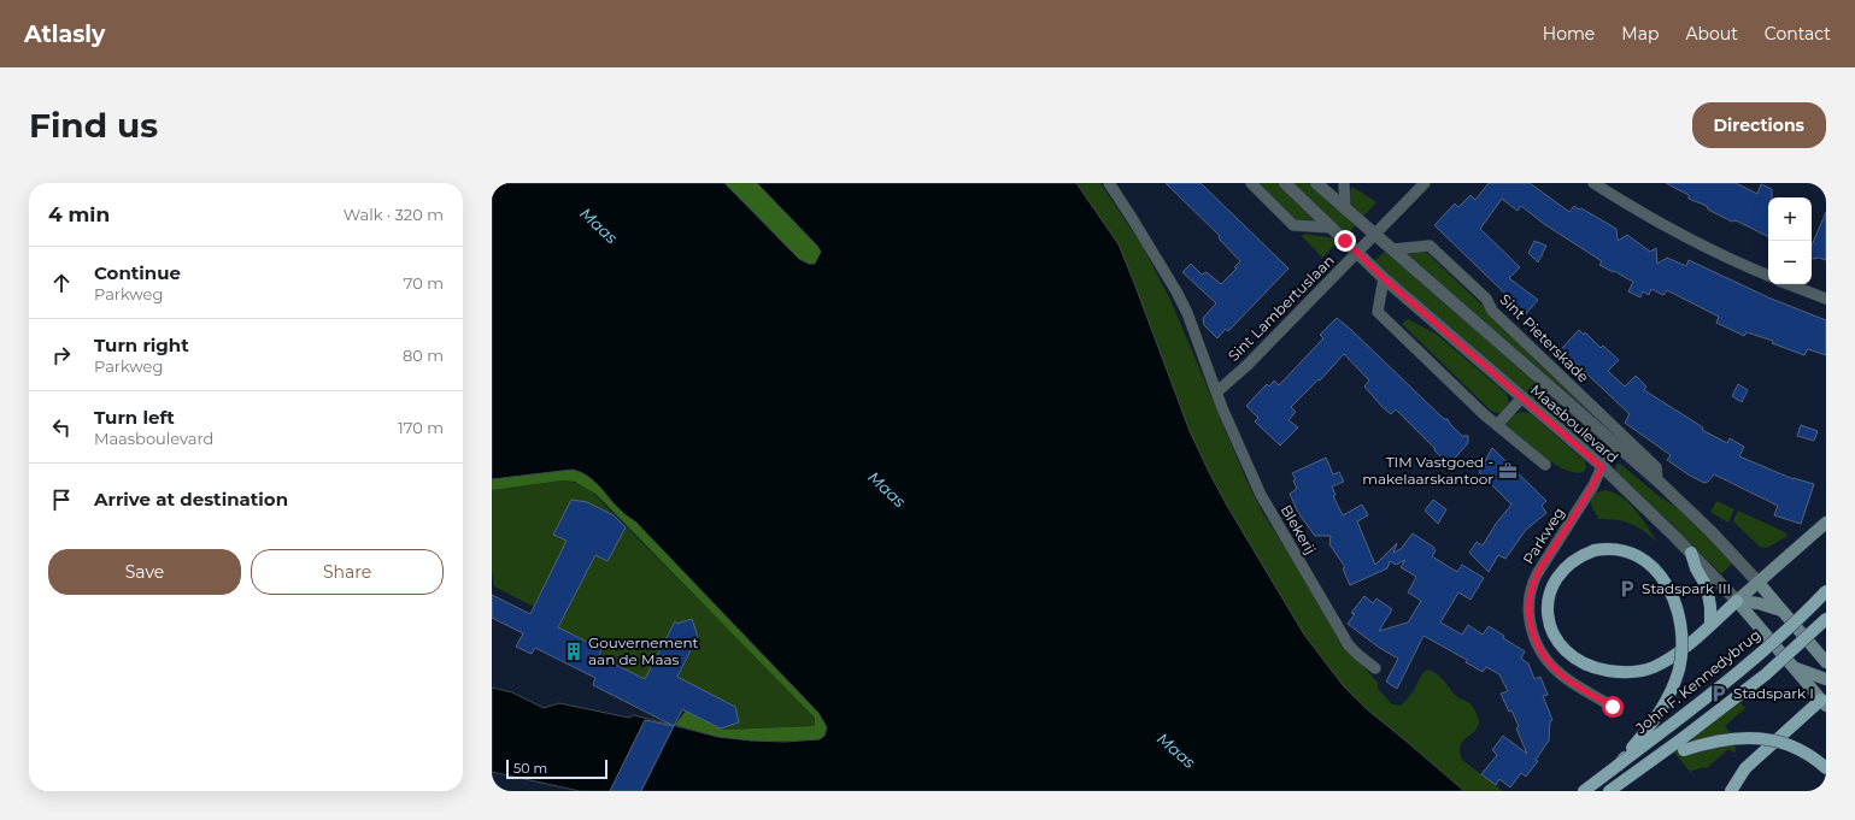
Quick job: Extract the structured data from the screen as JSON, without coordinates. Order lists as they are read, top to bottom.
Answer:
{
  "streets": {
    "main road": ["Maasboulevard", "John F. Kennedybrug"],
    "street": [
      "Sint Lambertuslaan",
      "Sint Pieterskade",
      "Blekerij",
      "Parkweg"
    ]
  },
  "crossings": [
    ["Sint Lambertuslaan", "Maasboulevard"],
    ["Sint Lambertuslaan", "Blekerij"],
    ["Sint Pieterskade", "Maasboulevard"],
    ["Sint Pieterskade", "Parkweg"],
    ["Maasboulevard", "Parkweg"]
  ],
  "water": ["Maas"],
  "places": {
    "office": ["TIM Vastgoed - makelaarskantoor"],
    "parking": ["Stadspark III", "Stadspark I"],
    "building": ["Gouvernement aan de Maas"]
  },
  "scale_bar": "50 m",
  "page": {
    "header": "Atlasly",
    "nav": [
      "Home",
      "Map",
      "About",
      "Contact"
    ],
    "buttons": [
      "Directions",
      ["Save", "Share"]
    ],
    "title": "Find us",
    "heading": ["4 min", "Walk · 320 m"],
    "map_buttons": ["+", "−"],
    "list": [
      ["Continue", "Parkweg", "70 m"],
      ["Turn right", "Parkweg", "80 m"],
      ["Turn left", "Maasboulevard", "170 m"],
      "Arrive at destination"
    ],
    "scale": "50 m"
  }
}
